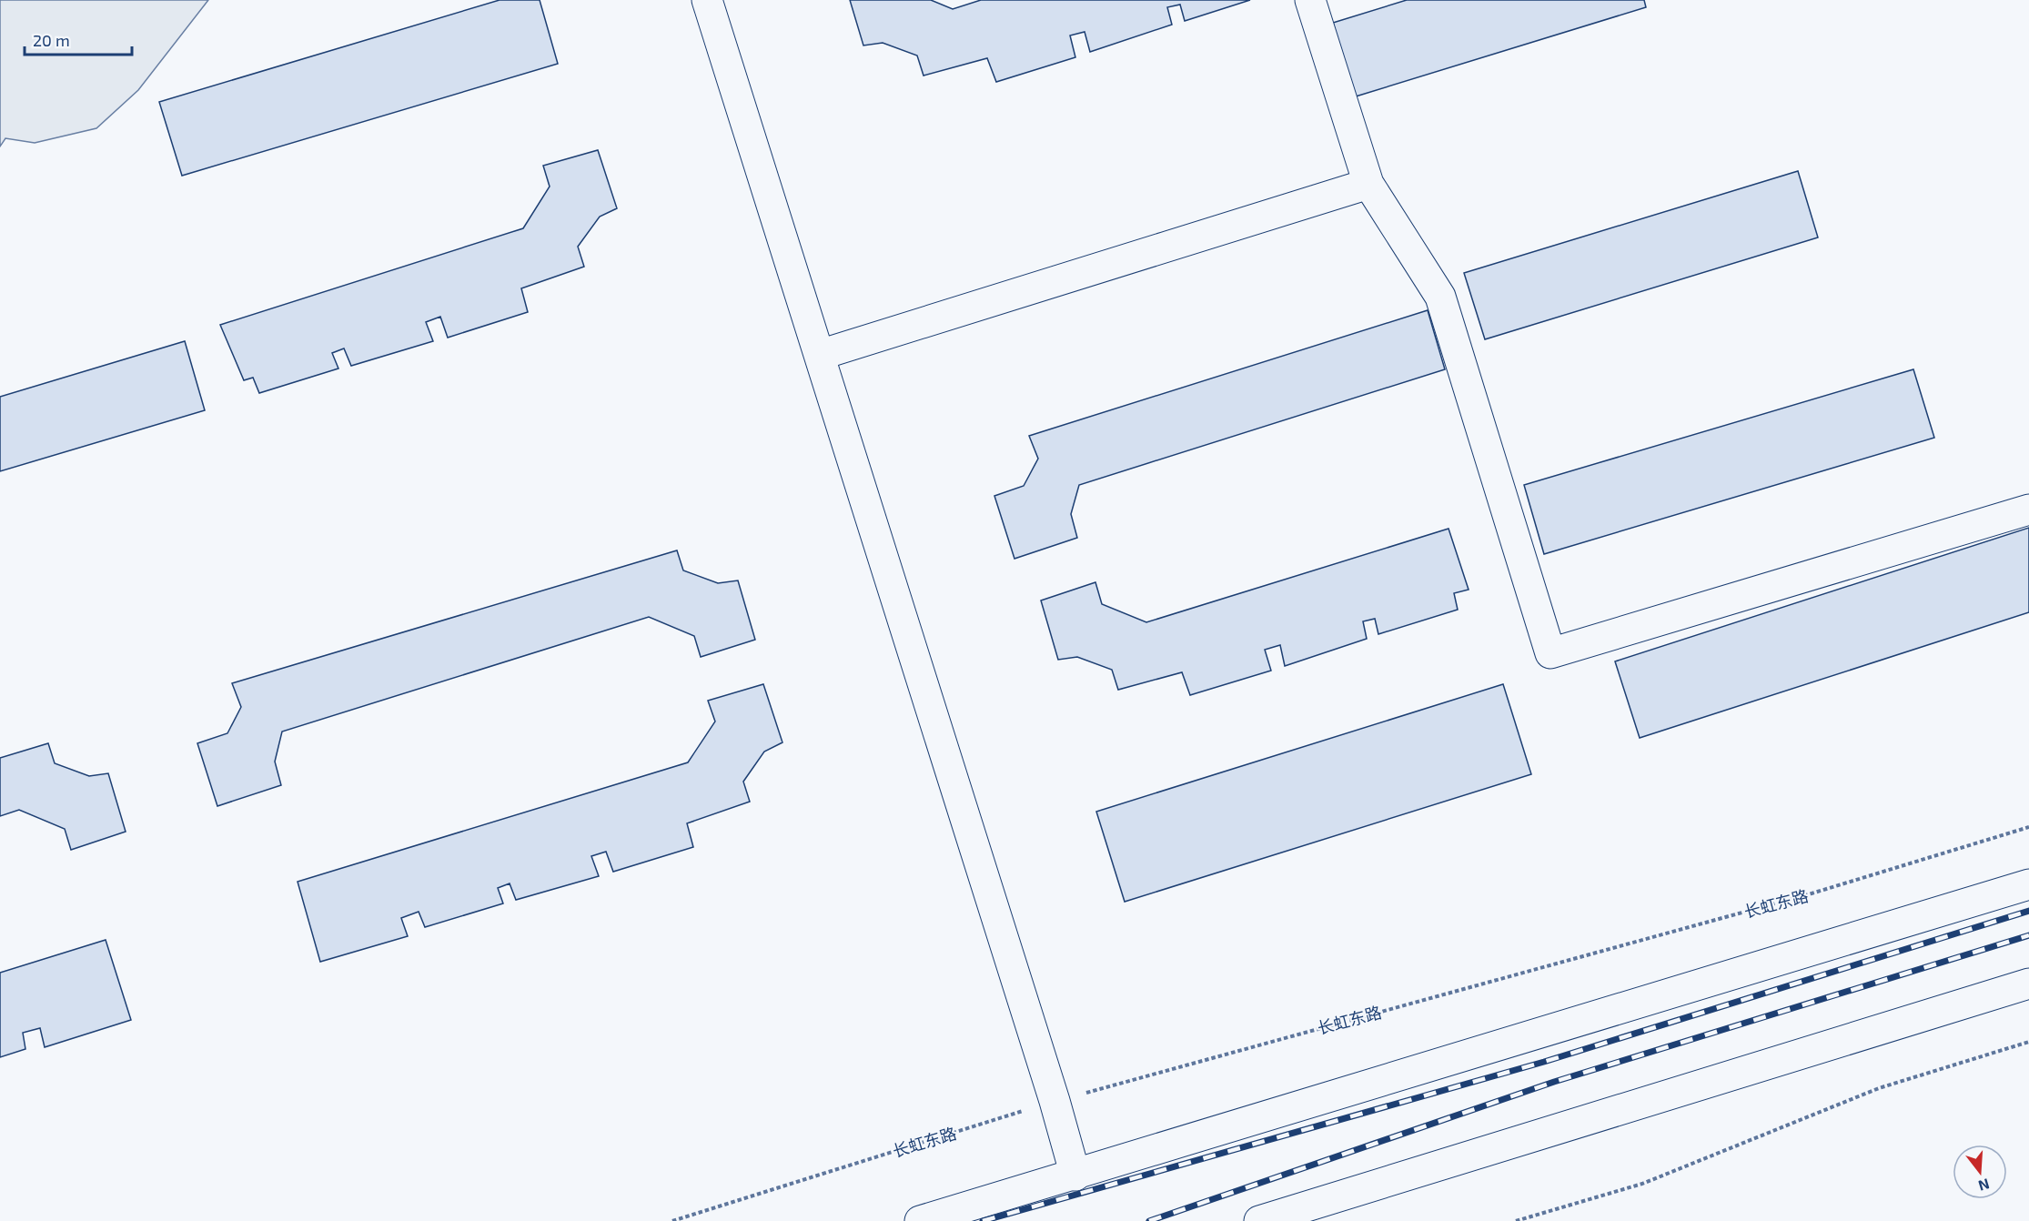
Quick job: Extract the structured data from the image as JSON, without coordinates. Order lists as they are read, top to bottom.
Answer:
{
  "streets": {
    "path": ["长虹东路"]
  },
  "scale_bar": "20 m",
  "north": "bottom"
}
